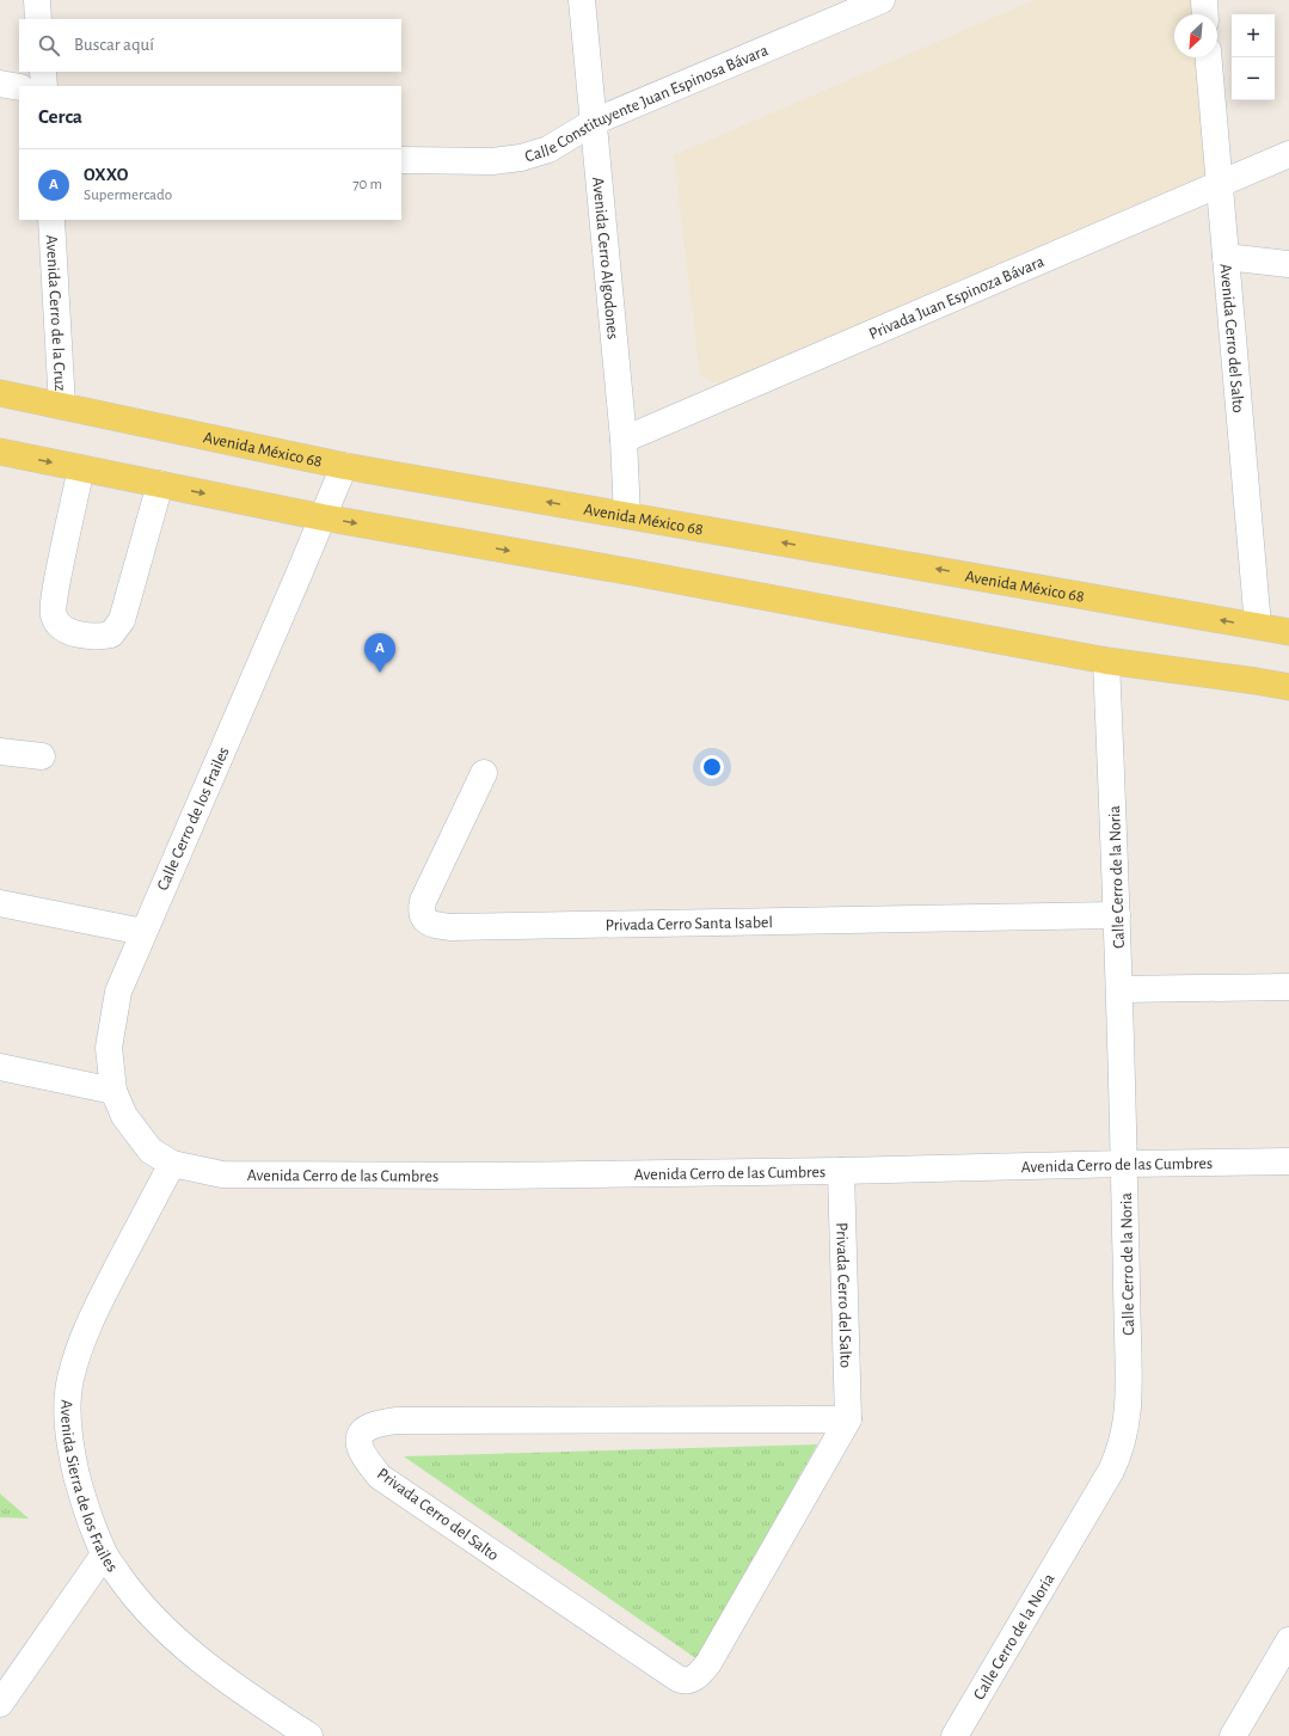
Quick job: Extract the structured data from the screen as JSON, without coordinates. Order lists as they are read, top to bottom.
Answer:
{
  "streets": {
    "main road": ["Avenida México 68"],
    "street": [
      "Calle Constituyente Juan Espinosa Bávara",
      "Avenida Cerro Algodones",
      "Privada Juan Espinoza Bávara",
      "Avenida Cerro de la Cruz",
      "Avenida Cerro del Salto",
      "Calle Cerro de los Frailes",
      "Calle Cerro de la Noria",
      "Privada Cerro Santa Isabel",
      "Avenida Cerro de las Cumbres",
      "Privada Cerro del Salto",
      "Avenida Sierra de los Frailes"
    ]
  },
  "crossings": [
    ["Calle Constituyente Juan Espinosa Bávara", "Avenida Cerro Algodones"],
    ["Avenida Cerro Algodones", "Privada Juan Espinoza Bávara"],
    ["Avenida Cerro Algodones", "Avenida México 68"],
    ["Privada Juan Espinoza Bávara", "Avenida Cerro del Salto"],
    ["Avenida Cerro de la Cruz", "Avenida México 68"],
    ["Avenida Cerro del Salto", "Avenida México 68"],
    ["Avenida México 68", "Calle Cerro de los Frailes"],
    ["Calle Cerro de los Frailes", "Avenida Cerro de las Cumbres"],
    ["Calle Cerro de los Frailes", "Avenida Sierra de los Frailes"],
    ["Calle Cerro de la Noria", "Privada Cerro Santa Isabel"],
    ["Calle Cerro de la Noria", "Avenida Cerro de las Cumbres"],
    ["Avenida Cerro de las Cumbres", "Privada Cerro del Salto"],
    ["Avenida Cerro de las Cumbres", "Avenida Sierra de los Frailes"]
  ],
  "north": "bottom left",
  "page": {
    "map_buttons": ["+", "−"],
    "search": "Buscar aquí",
    "heading": "Cerca",
    "list": [
      {
        "mark": "A",
        "name": "OXXO",
        "note": "Supermercado",
        "value": "70 m"
      }
    ],
    "pins": "A"
  }
}
